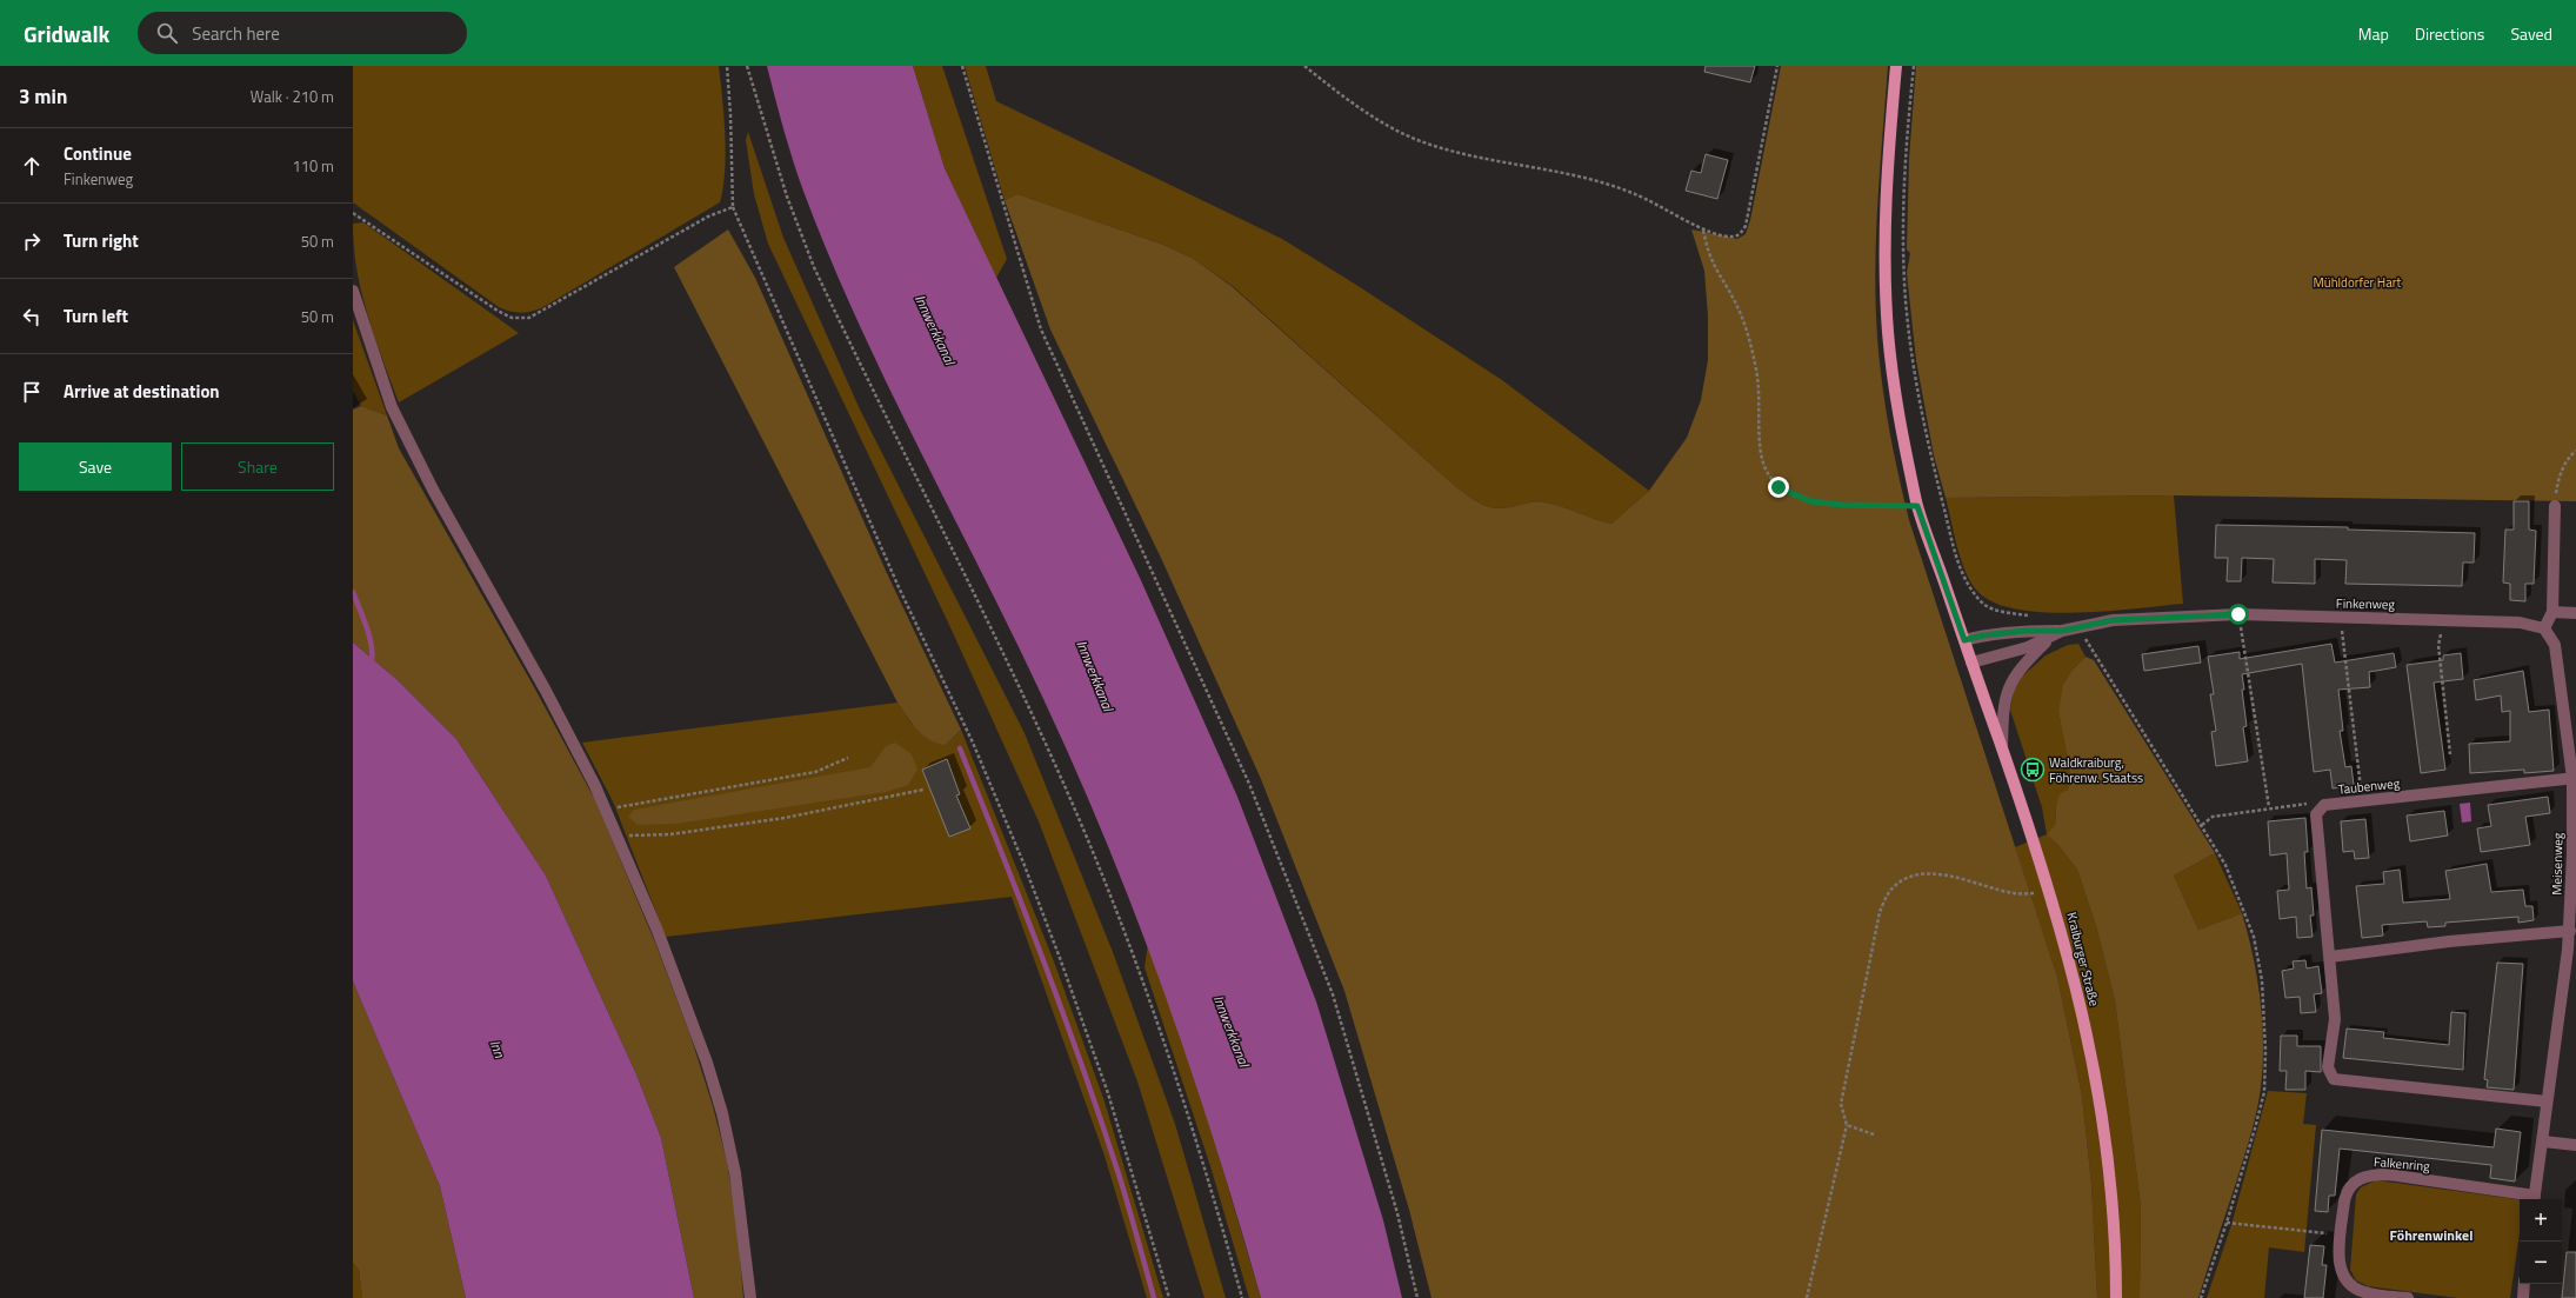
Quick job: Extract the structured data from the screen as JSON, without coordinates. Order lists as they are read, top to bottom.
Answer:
{
  "streets": {
    "main road": ["Kraiburger Straße"],
    "street": [
      "Finkenweg",
      "Taubenweg",
      "Meisenweg",
      "Falkenring"
    ]
  },
  "crossings": [
    ["Finkenweg", "Meisenweg"],
    ["Finkenweg", "Kraiburger Straße"],
    ["Taubenweg", "Meisenweg"],
    ["Meisenweg", "Falkenring"]
  ],
  "districts": ["Föhrenwinkel"],
  "water": ["Innwerkkanal", "Inn"],
  "parks": ["Mühldorfer Hart"],
  "places": {
    "bus stop": ["Waldkraiburg, Föhrenw. Staatss"]
  },
  "page": {
    "header": "Gridwalk",
    "search": "Search here",
    "nav": ["Map", "Directions", "Saved"],
    "heading": ["3 min", "Walk · 210 m"],
    "list": [
      ["Continue", "Finkenweg", "110 m"],
      ["Turn right", "50 m"],
      ["Turn left", "50 m"],
      "Arrive at destination"
    ],
    "buttons": ["Save", "Share"],
    "map_buttons": ["+", "−"]
  }
}
